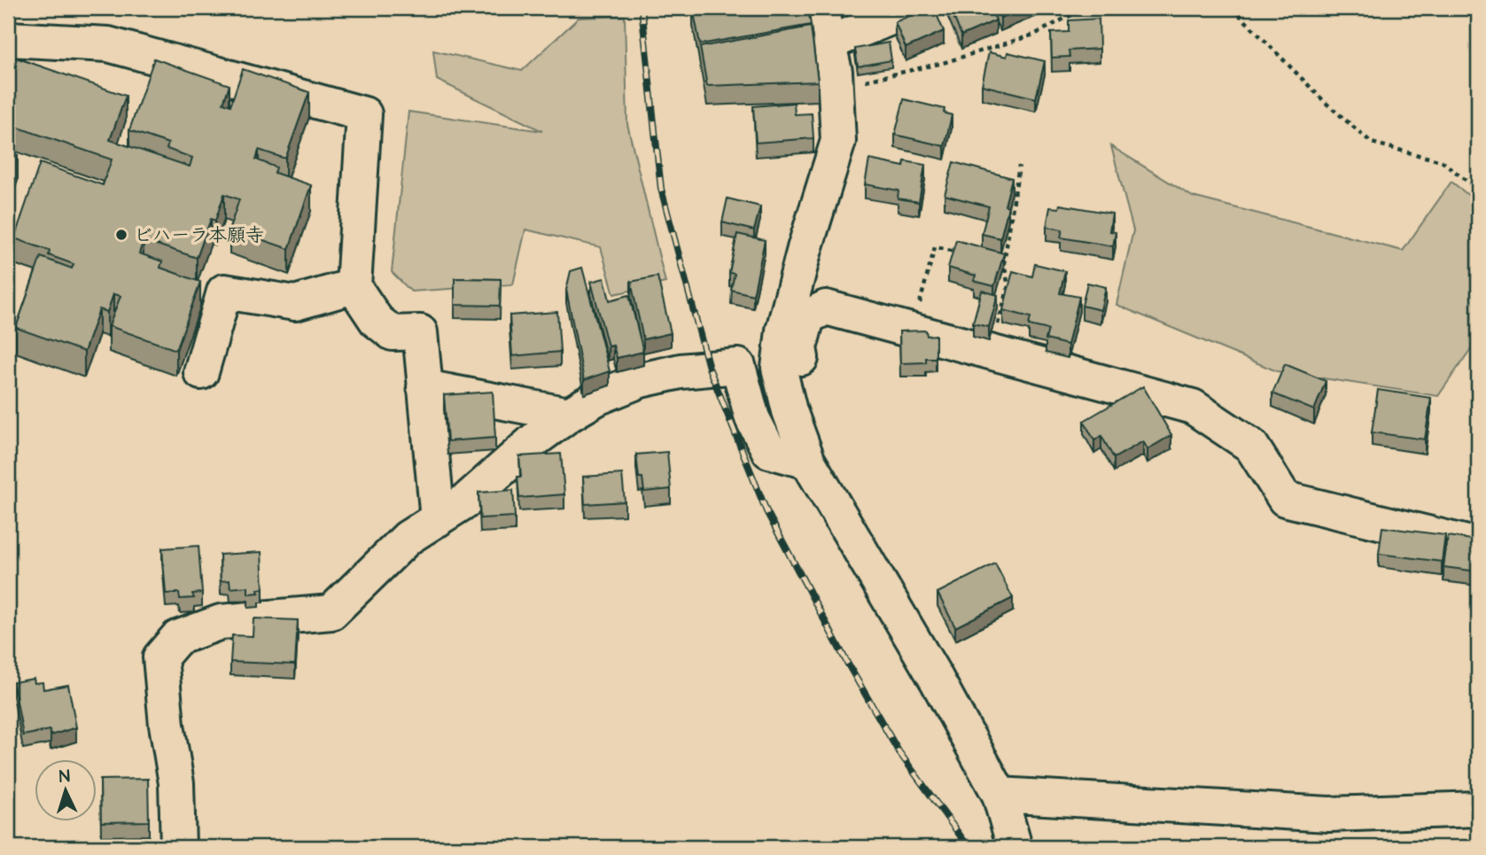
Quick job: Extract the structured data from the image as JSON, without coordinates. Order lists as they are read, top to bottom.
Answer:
{
  "places": ["ビハーラ本願寺"],
  "north": "top"
}
